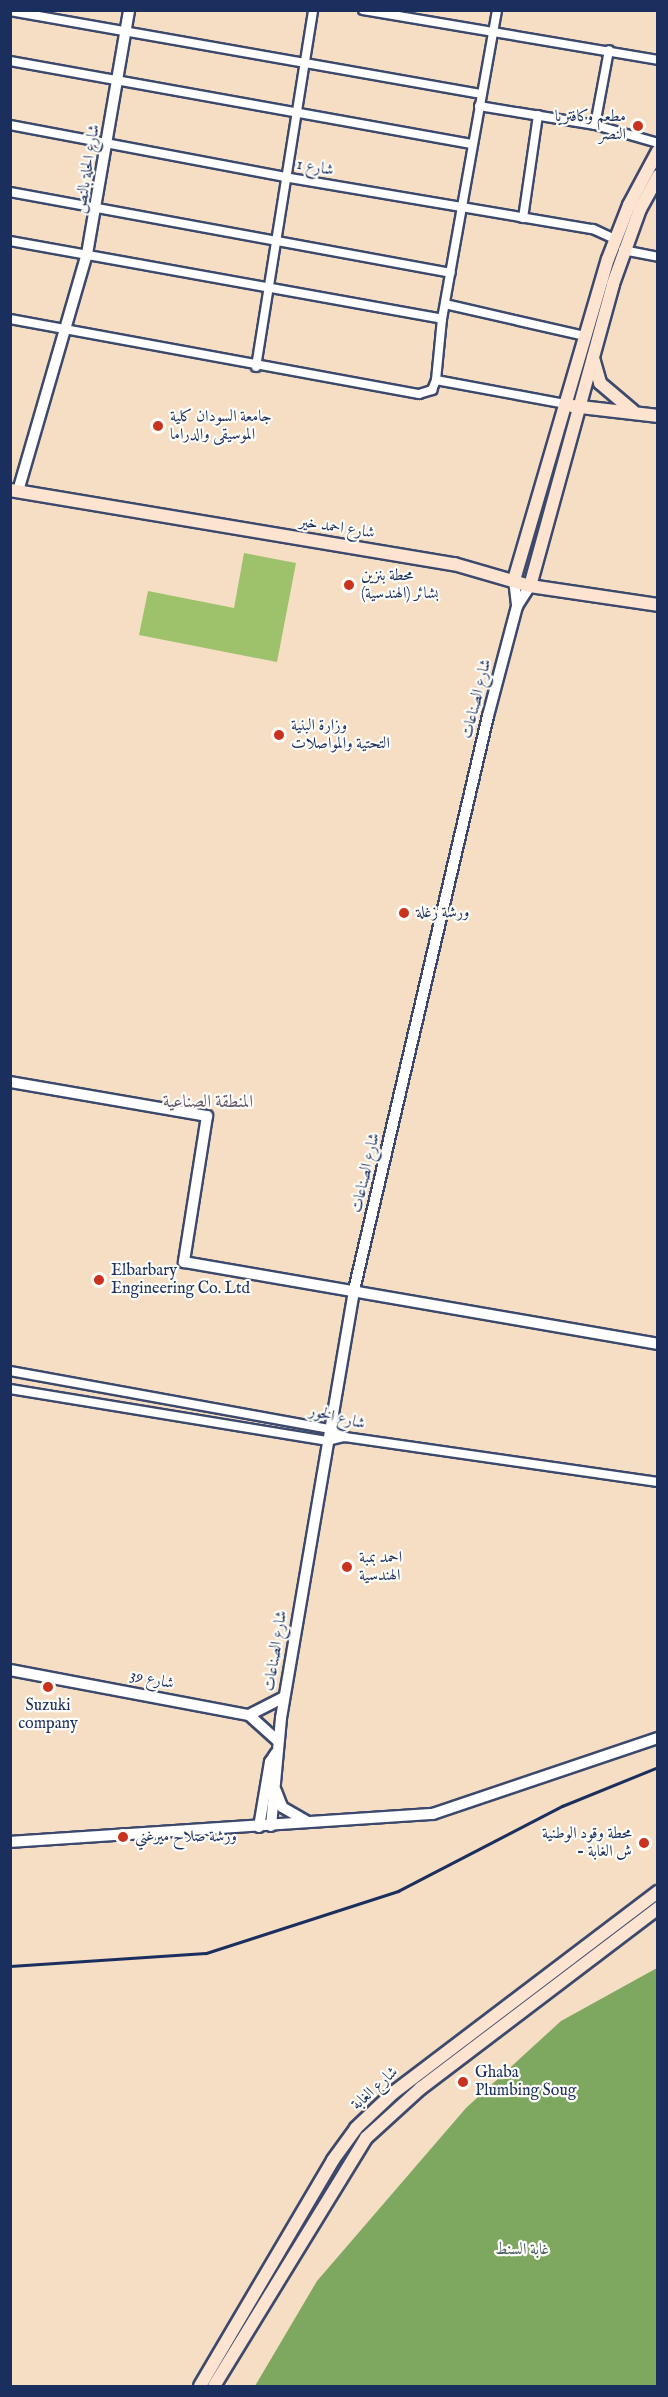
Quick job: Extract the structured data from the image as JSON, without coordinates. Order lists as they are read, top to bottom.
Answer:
{
  "streets": {
    "main road": ["شارع احمد خير", "شارع الغابة"],
    "street": [
      "شارع 1",
      "شارع الحلة بالنص",
      "شارع الصناعات",
      "شارع الخور",
      "شارع 39"
    ]
  },
  "crossings": [
    ["شارع 1", "شارع الحلة بالنص"],
    ["شارع الحلة بالنص", "شارع احمد خير"],
    ["شارع الصناعات", "شارع الخور"]
  ],
  "districts": ["المنطقة الصناعية"],
  "parks": ["غابة السنط"],
  "places": [
    "مطعم وكافتريا النصر",
    "جامعة السودان كلية الموسيقى والدراما",
    "محطة بنزين بشائر (الهندسية)",
    "وزارة البنية التحتية والمواصلات",
    "ورشة زغلة",
    "Elbarbary Engineering Co. Ltd",
    "احمد بمبة الهندسية",
    "Suzuki company",
    "ورشة صلاح ميرغني",
    "محطة وقود الوطنية - ش الغابة",
    "Ghaba Plumbing Soug"
  ]
}
